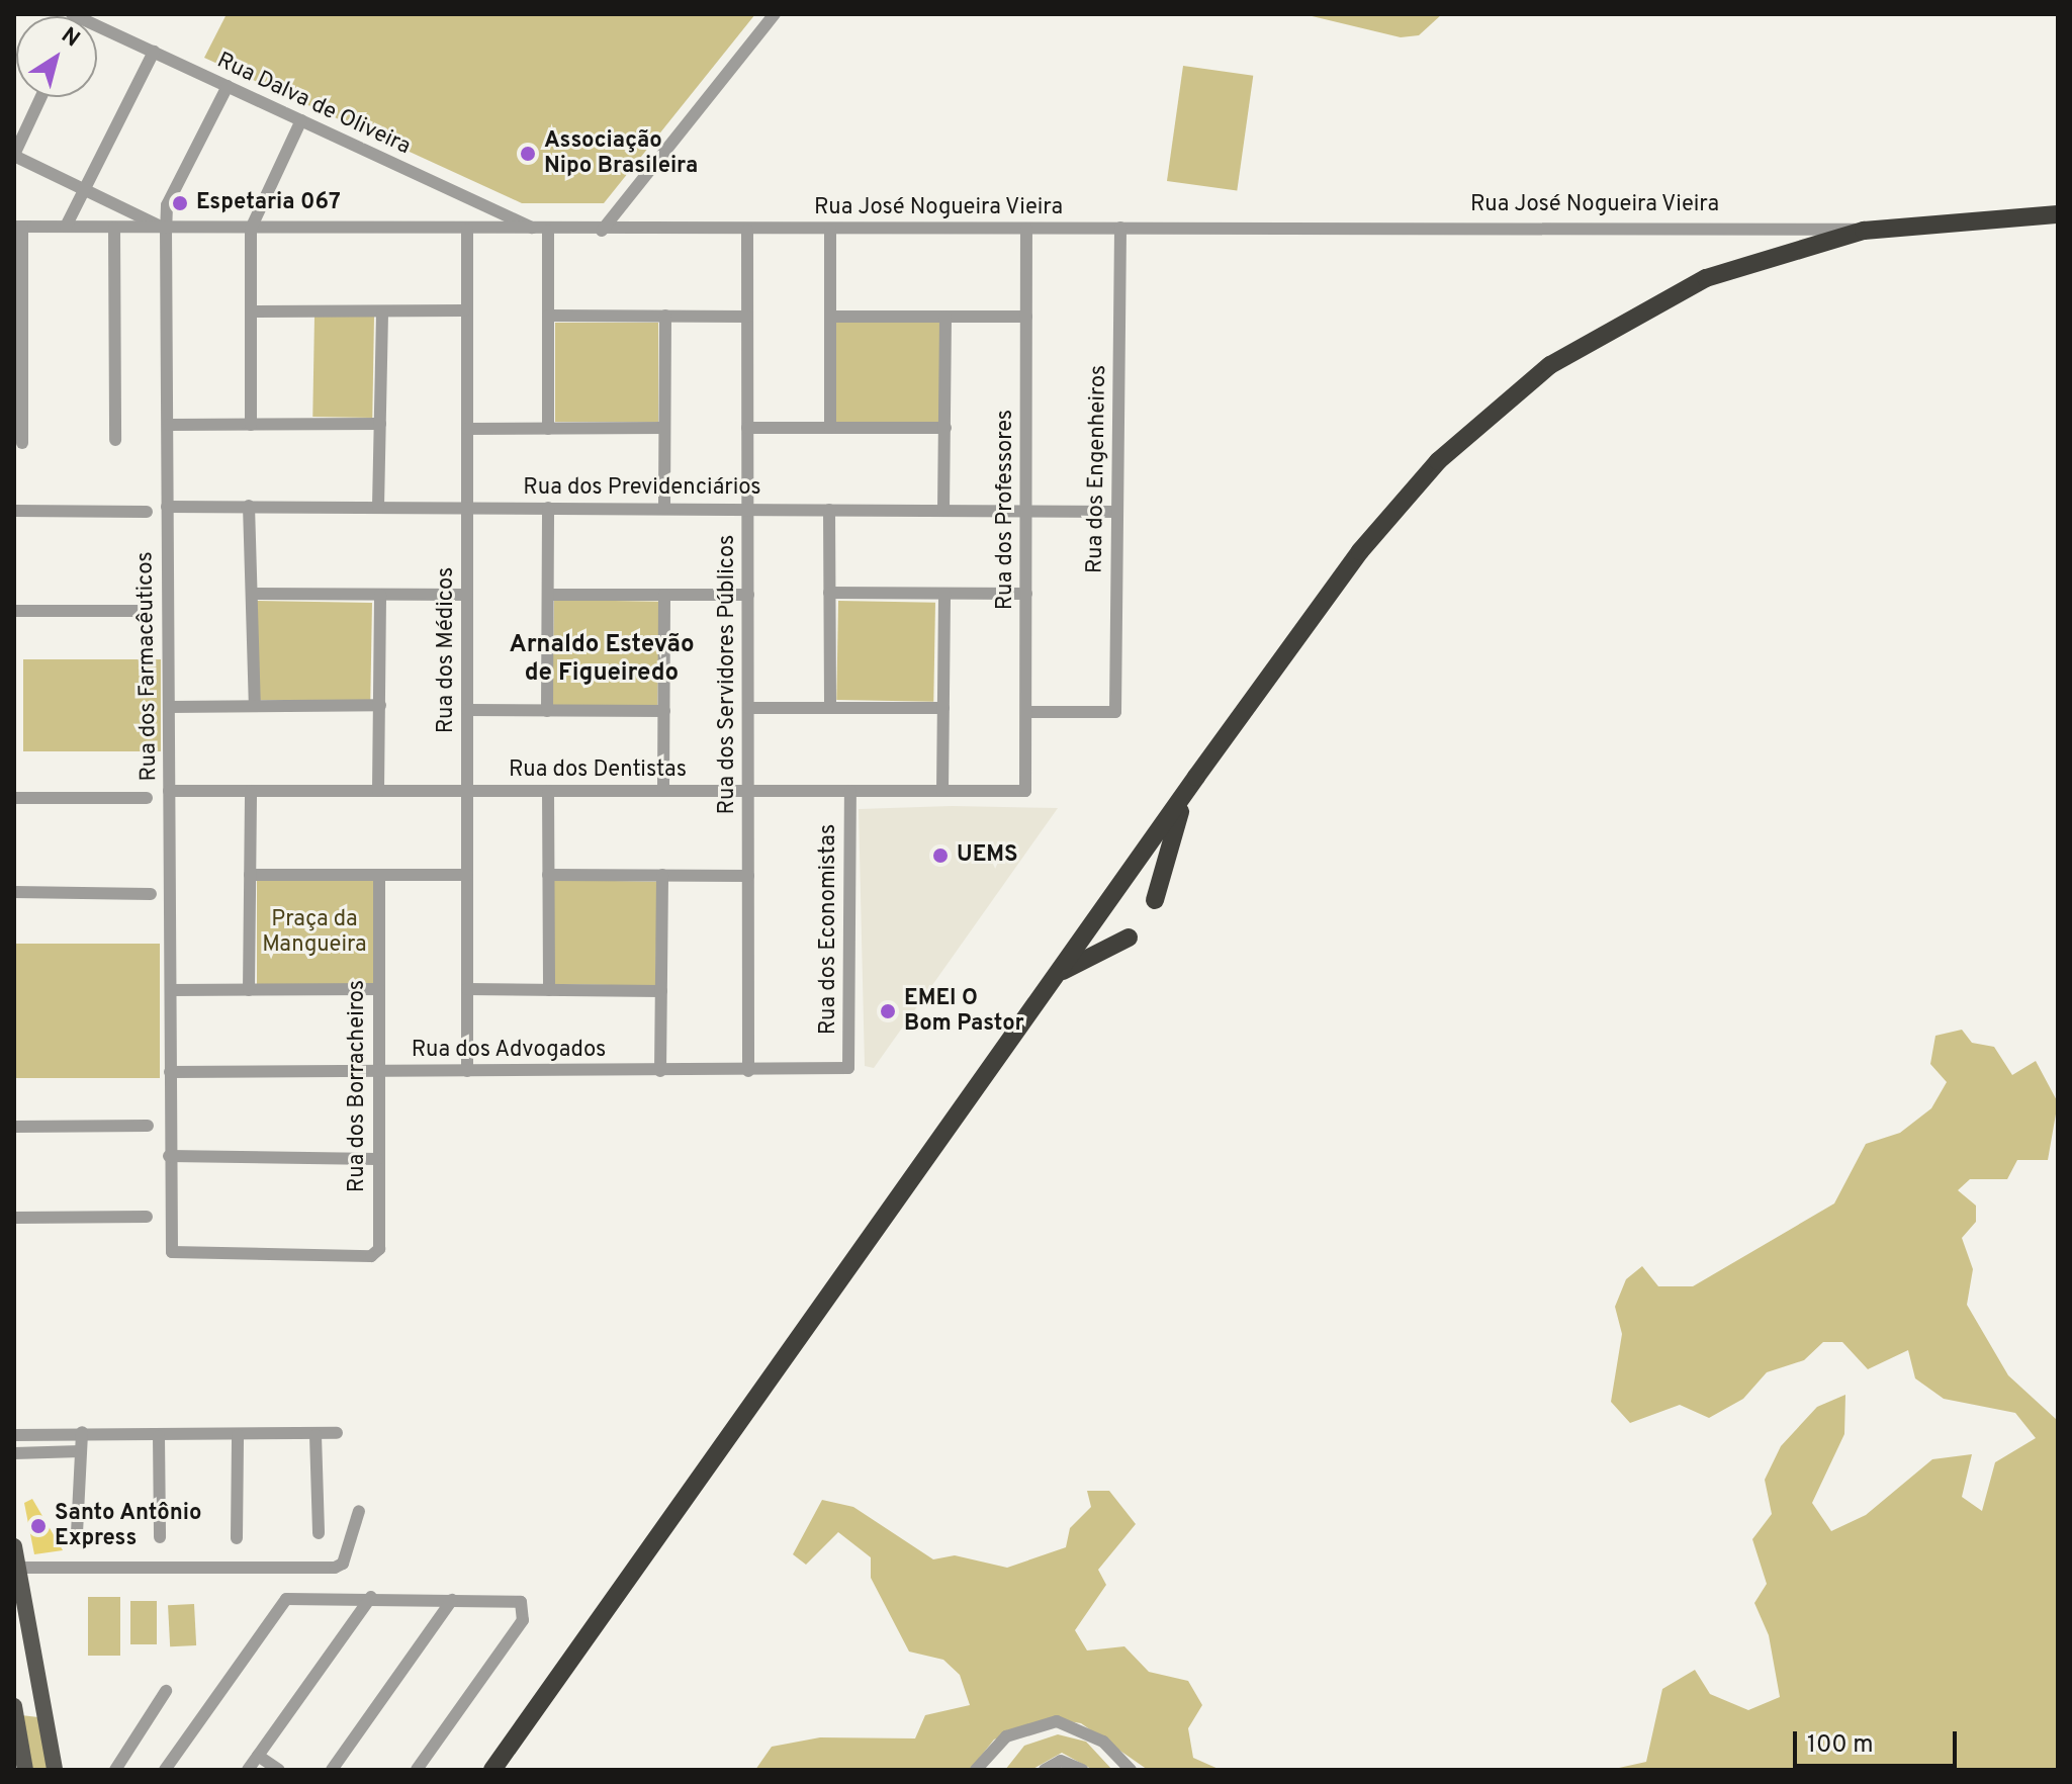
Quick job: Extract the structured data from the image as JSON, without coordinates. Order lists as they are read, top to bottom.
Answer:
{
  "streets": {
    "street": [
      "Rua Dalva de Oliveira",
      "Rua José Nogueira Vieira",
      "Rua dos Engenheiros",
      "Rua dos Previdenciários",
      "Rua dos Professores",
      "Rua dos Médicos",
      "Rua dos Farmacêuticos",
      "Rua dos Servidores Públicos",
      "Rua dos Dentistas",
      "Rua dos Economistas",
      "Rua dos Advogados",
      "Rua dos Borracheiros"
    ]
  },
  "crossings": [
    ["Rua Dalva de Oliveira", "Rua José Nogueira Vieira"],
    ["Rua Dalva de Oliveira", "Rua dos Farmacêuticos"],
    ["Rua José Nogueira Vieira", "Rua dos Engenheiros"],
    ["Rua José Nogueira Vieira", "Rua dos Professores"],
    ["Rua José Nogueira Vieira", "Rua dos Médicos"],
    ["Rua José Nogueira Vieira", "Rua dos Farmacêuticos"],
    ["Rua José Nogueira Vieira", "Rua dos Servidores Públicos"],
    ["Rua dos Engenheiros", "Rua dos Previdenciários"],
    ["Rua dos Engenheiros", "Rua dos Professores"],
    ["Rua dos Previdenciários", "Rua dos Professores"],
    ["Rua dos Previdenciários", "Rua dos Médicos"],
    ["Rua dos Previdenciários", "Rua dos Farmacêuticos"],
    ["Rua dos Previdenciários", "Rua dos Servidores Públicos"],
    ["Rua dos Professores", "Rua dos Dentistas"],
    ["Rua dos Médicos", "Rua dos Dentistas"],
    ["Rua dos Médicos", "Rua dos Advogados"],
    ["Rua dos Farmacêuticos", "Rua dos Dentistas"],
    ["Rua dos Farmacêuticos", "Rua dos Advogados"],
    ["Rua dos Farmacêuticos", "Rua dos Borracheiros"],
    ["Rua dos Servidores Públicos", "Rua dos Dentistas"],
    ["Rua dos Servidores Públicos", "Rua dos Advogados"],
    ["Rua dos Dentistas", "Rua dos Economistas"],
    ["Rua dos Economistas", "Rua dos Advogados"],
    ["Rua dos Advogados", "Rua dos Borracheiros"]
  ],
  "districts": ["Arnaldo Estevão de Figueiredo"],
  "parks": ["Praça da Mangueira"],
  "places": [
    "Associação Nipo Brasileira",
    "Espetaria 067",
    "UEMS",
    "EMEI O Bom Pastor",
    "Santo Antônio Express"
  ],
  "scale_bar": "100 m",
  "north": "top right"
}
